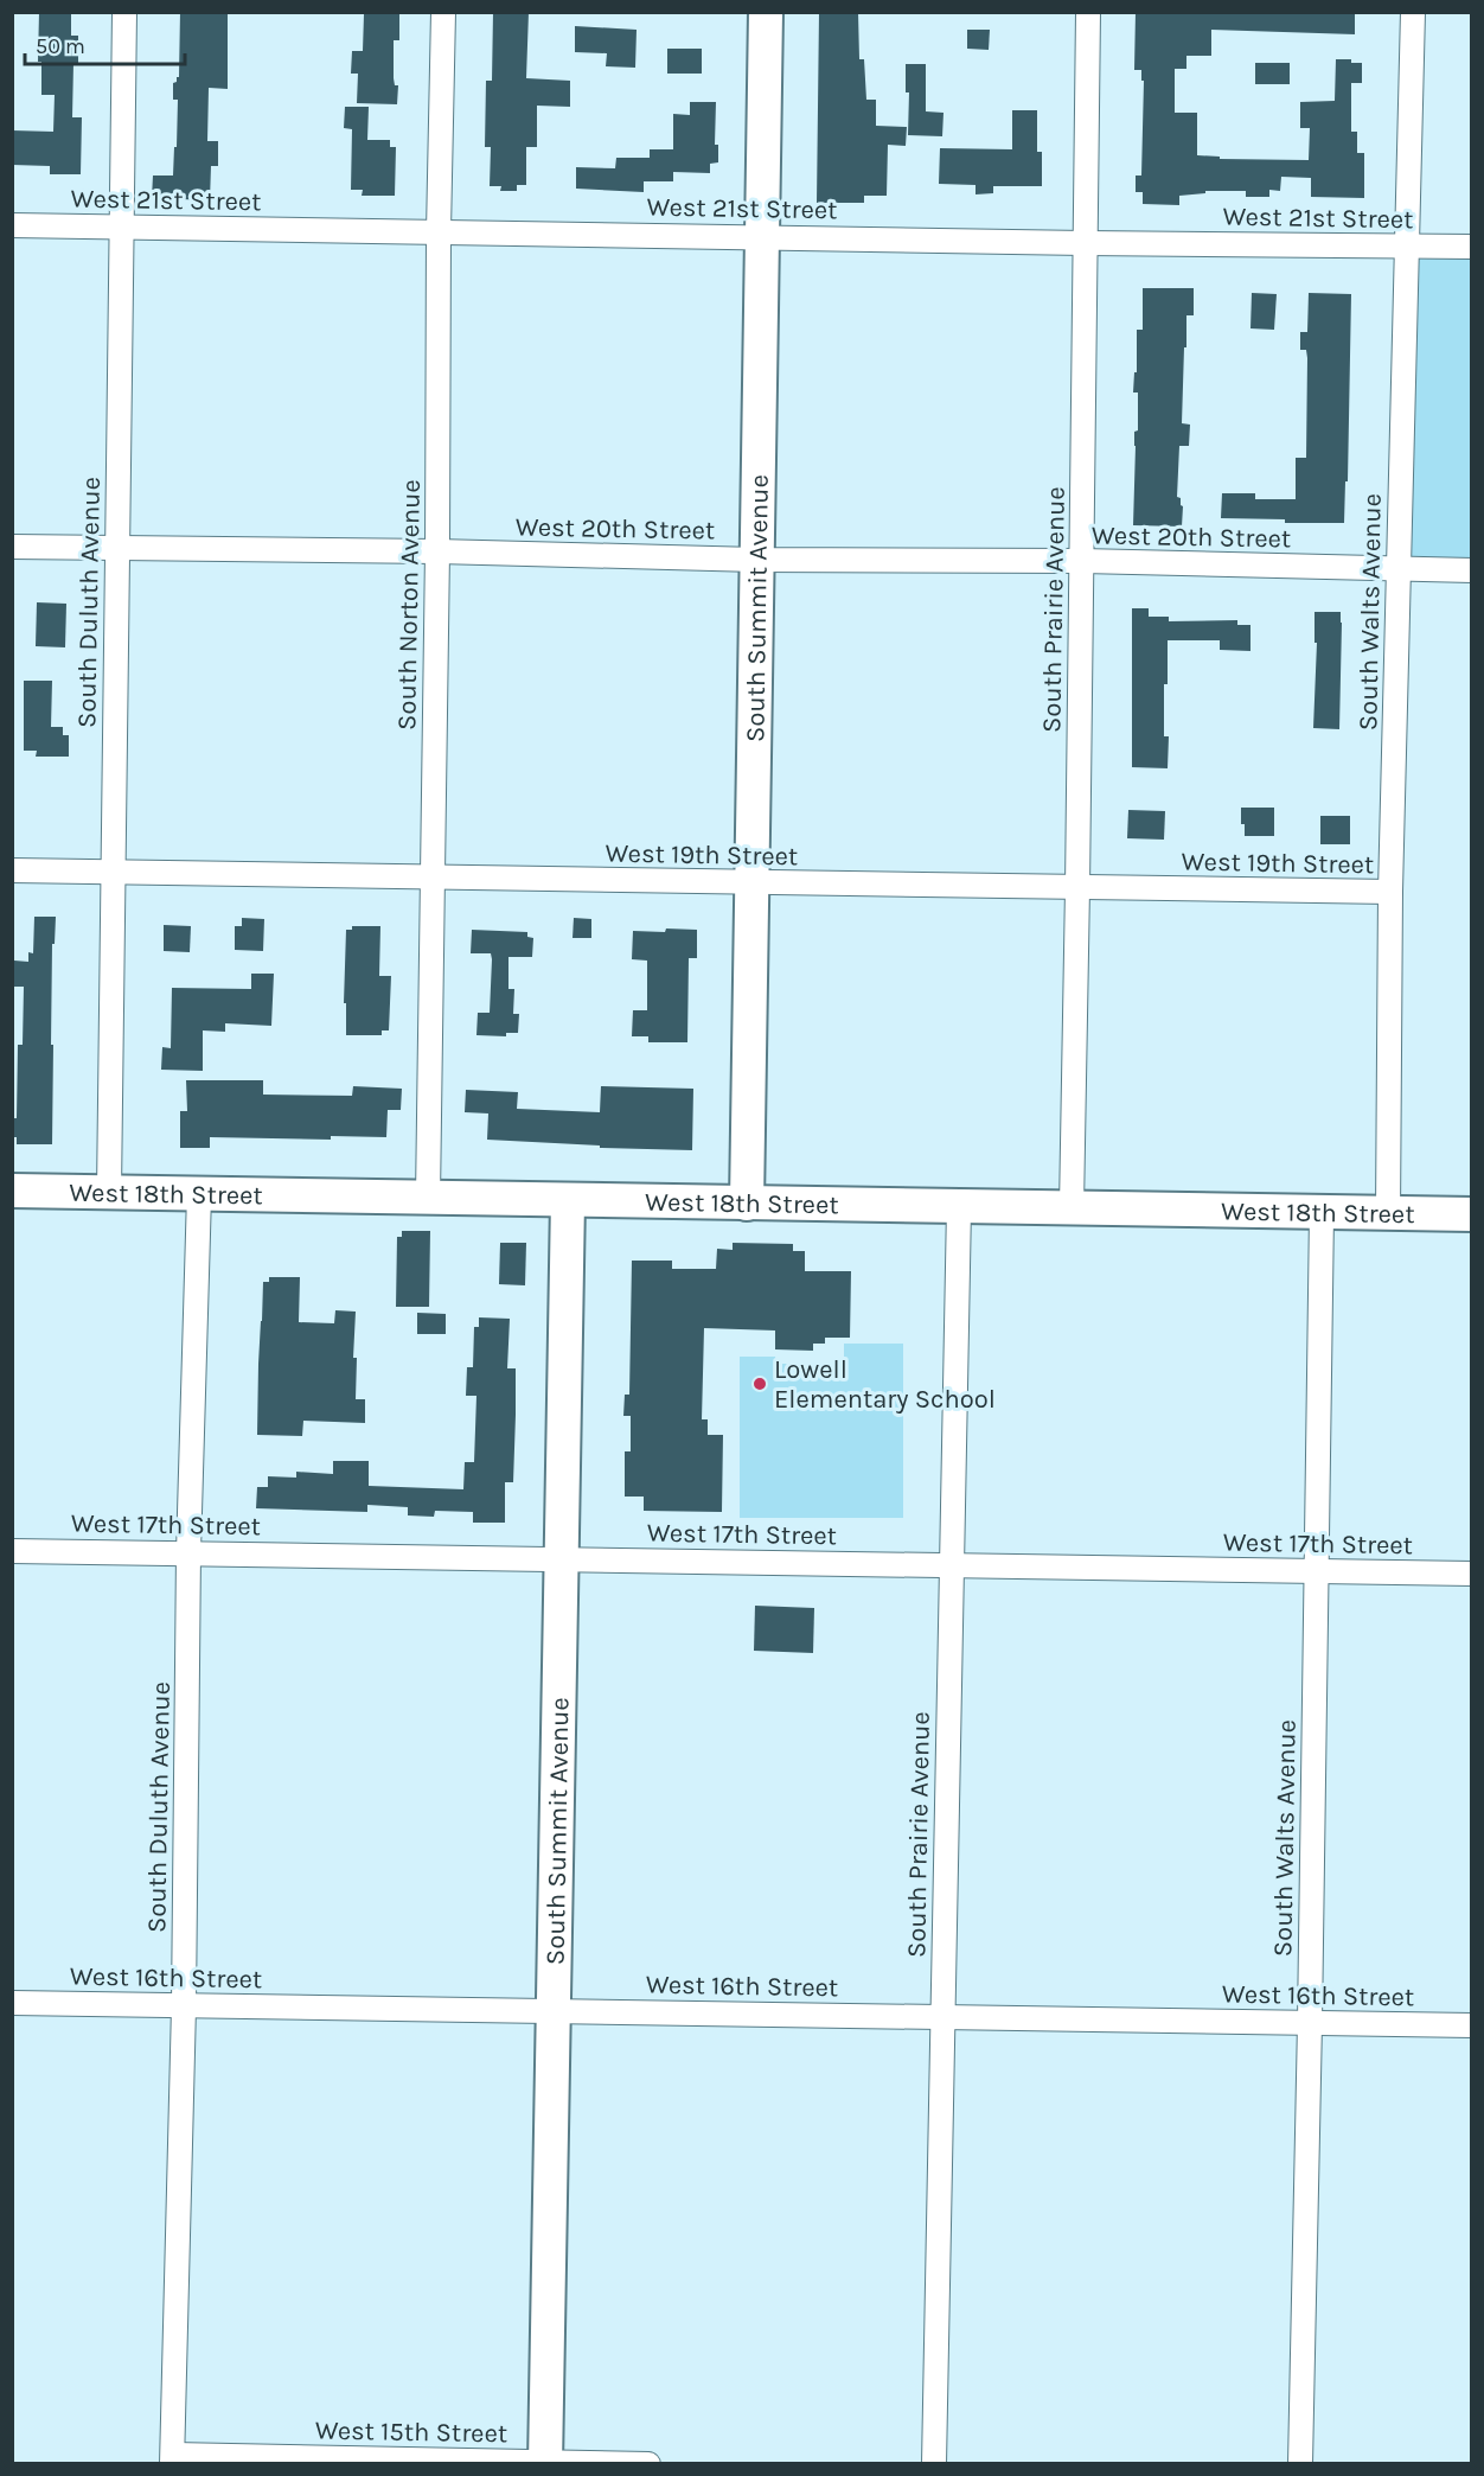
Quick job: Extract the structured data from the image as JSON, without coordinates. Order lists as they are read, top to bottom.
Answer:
{
  "streets": {
    "street": [
      "West 21st Street",
      "West 20th Street",
      "South Duluth Avenue",
      "South Norton Avenue",
      "South Summit Avenue",
      "South Prairie Avenue",
      "South Walts Avenue",
      "West 19th Street",
      "West 18th Street",
      "West 17th Street",
      "West 16th Street",
      "West 15th Street"
    ]
  },
  "crossings": [
    ["West 21st Street", "South Duluth Avenue"],
    ["West 21st Street", "South Norton Avenue"],
    ["West 21st Street", "South Summit Avenue"],
    ["West 21st Street", "South Prairie Avenue"],
    ["West 21st Street", "South Walts Avenue"],
    ["West 20th Street", "South Duluth Avenue"],
    ["West 20th Street", "South Norton Avenue"],
    ["West 20th Street", "South Summit Avenue"],
    ["West 20th Street", "South Prairie Avenue"],
    ["West 20th Street", "South Walts Avenue"],
    ["South Duluth Avenue", "West 19th Street"],
    ["South Duluth Avenue", "West 18th Street"],
    ["South Duluth Avenue", "West 17th Street"],
    ["South Duluth Avenue", "West 16th Street"],
    ["South Duluth Avenue", "West 15th Street"],
    ["South Norton Avenue", "West 19th Street"],
    ["South Norton Avenue", "West 18th Street"],
    ["South Summit Avenue", "West 19th Street"],
    ["South Summit Avenue", "West 18th Street"],
    ["South Summit Avenue", "West 17th Street"],
    ["South Summit Avenue", "West 16th Street"],
    ["South Summit Avenue", "West 15th Street"],
    ["South Prairie Avenue", "West 19th Street"],
    ["South Prairie Avenue", "West 18th Street"],
    ["South Prairie Avenue", "West 17th Street"],
    ["South Prairie Avenue", "West 16th Street"],
    ["South Walts Avenue", "West 19th Street"],
    ["South Walts Avenue", "West 18th Street"],
    ["South Walts Avenue", "West 17th Street"],
    ["South Walts Avenue", "West 16th Street"]
  ],
  "places": ["Lowell Elementary School"],
  "scale_bar": "50 m"
}
